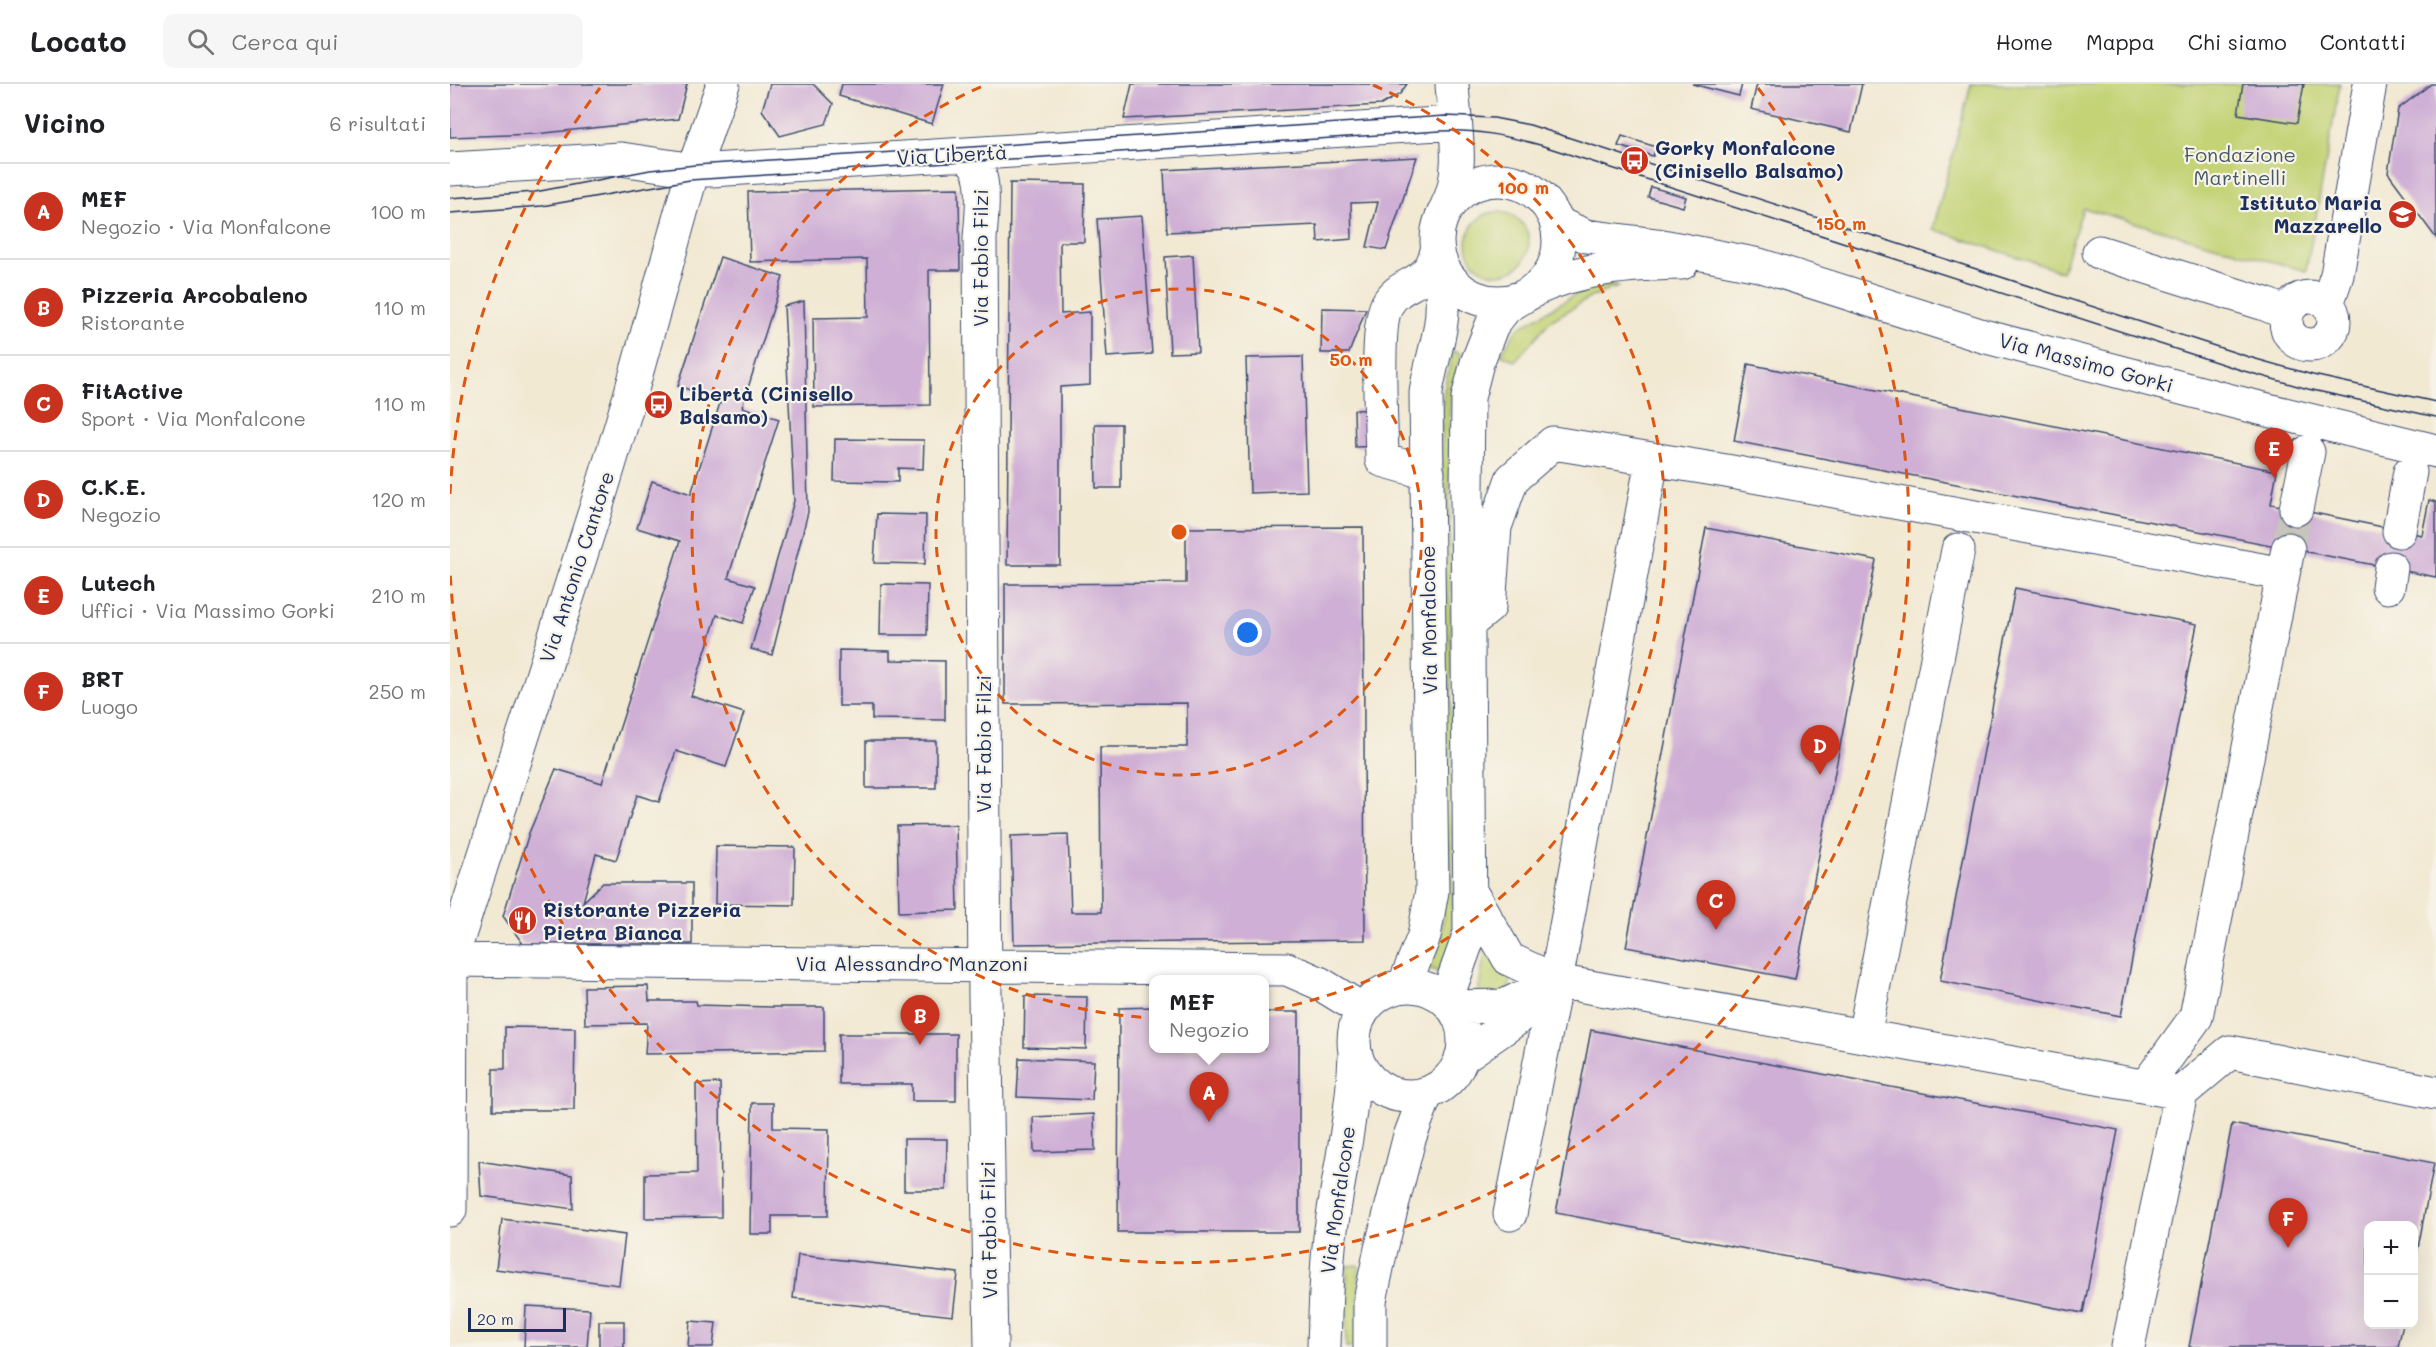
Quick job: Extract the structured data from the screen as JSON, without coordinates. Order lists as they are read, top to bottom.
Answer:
{
  "streets": {
    "street": [
      "Via Libertà",
      "Via Fabio Filzi",
      "Via Massimo Gorki",
      "Via Antonio Cantore",
      "Via Monfalcone",
      "Via Alessandro Manzoni"
    ]
  },
  "crossings": [
    ["Via Libertà", "Via Fabio Filzi"],
    ["Via Libertà", "Via Antonio Cantore"],
    ["Via Fabio Filzi", "Via Alessandro Manzoni"],
    ["Via Massimo Gorki", "Via Monfalcone"],
    ["Via Antonio Cantore", "Via Alessandro Manzoni"],
    ["Via Monfalcone", "Via Alessandro Manzoni"]
  ],
  "parks": ["Fondazione Martinelli"],
  "places": {
    "bus stop": ["Gorky Monfalcone (Cinisello Balsamo)", "Libertà (Cinisello Balsamo)"],
    "school or university": ["Istituto Maria Mazzarello"],
    "restaurant": ["Ristorante Pizzeria Pietra Bianca"]
  },
  "scale_bar": "20 m",
  "page": {
    "header": "Locato",
    "search": "Cerca qui",
    "nav": [
      "Home",
      "Mappa",
      "Chi siamo",
      "Contatti"
    ],
    "heading": ["Vicino", "6 risultati"],
    "list": [
      {
        "mark": "A",
        "name": "MEF",
        "note": "Negozio · Via Monfalcone",
        "value": "100 m"
      },
      {
        "mark": "B",
        "name": "Pizzeria Arcobaleno",
        "note": "Ristorante",
        "value": "110 m"
      },
      {
        "mark": "C",
        "name": "FitActive",
        "note": "Sport · Via Monfalcone",
        "value": "110 m"
      },
      {
        "mark": "D",
        "name": "C.K.E.",
        "note": "Negozio",
        "value": "120 m"
      },
      {
        "mark": "E",
        "name": "Lutech",
        "note": "Uffici · Via Massimo Gorki",
        "value": "210 m"
      },
      {
        "mark": "F",
        "name": "BRT",
        "note": "Luogo",
        "value": "250 m"
      }
    ],
    "pins": [
      "E",
      "D",
      "C",
      "B",
      "A",
      "F"
    ],
    "popup": ["MEF", "Negozio"],
    "map_buttons": ["+", "−"],
    "scale": "20 m"
  },
  "rings": ["100 m", "150 m", "50 m"]
}
